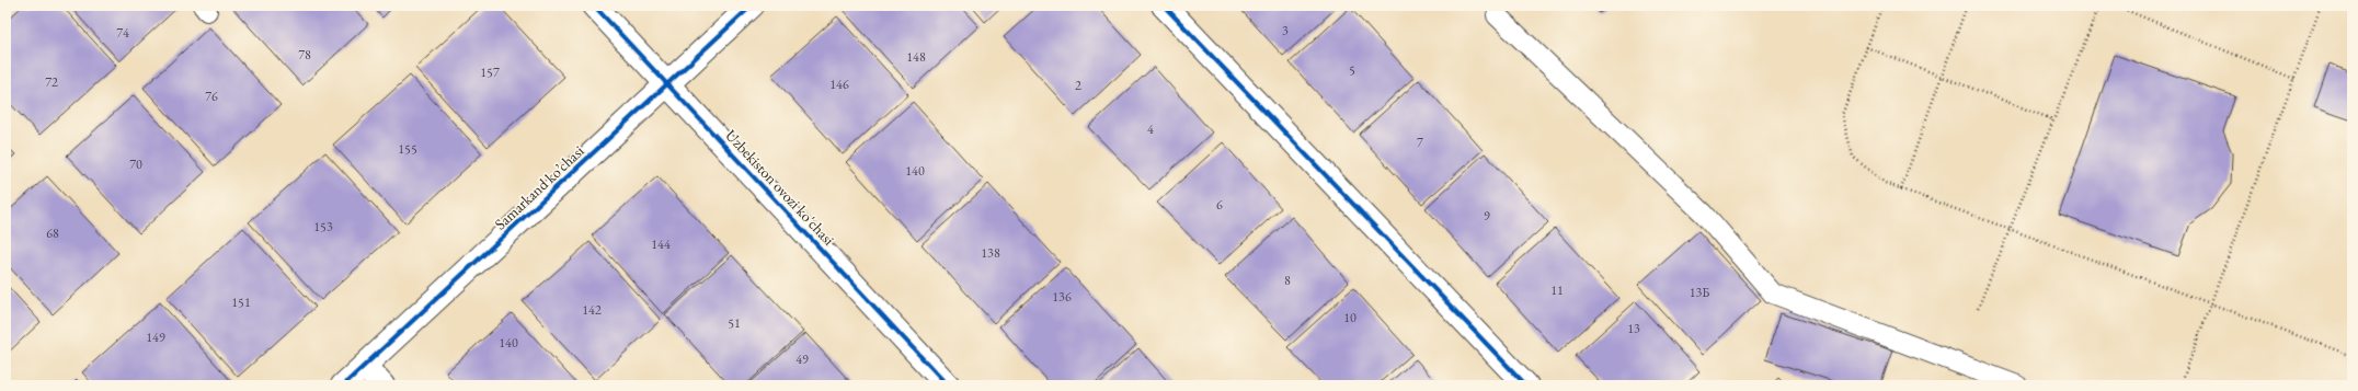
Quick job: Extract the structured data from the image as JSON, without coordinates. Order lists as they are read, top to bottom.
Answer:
{
  "streets": {
    "street": ["Samarkand ko’chasi", "Uzbekiston ovozi ko'chasi"]
  },
  "crossings": [
    ["Samarkand ko’chasi", "Uzbekiston ovozi ko'chasi"]
  ],
  "house_numbers": [
    "3",
    "74",
    "78",
    "148",
    "5",
    "157",
    "72",
    "146",
    "2",
    "76",
    "4",
    "7",
    "155",
    "70",
    "140",
    "6",
    "9",
    "153",
    "68",
    "144",
    "138",
    "8",
    "11",
    "13Б",
    "136",
    "151",
    "142",
    "10",
    "51",
    "13",
    "149",
    "140",
    "49"
  ]
}
